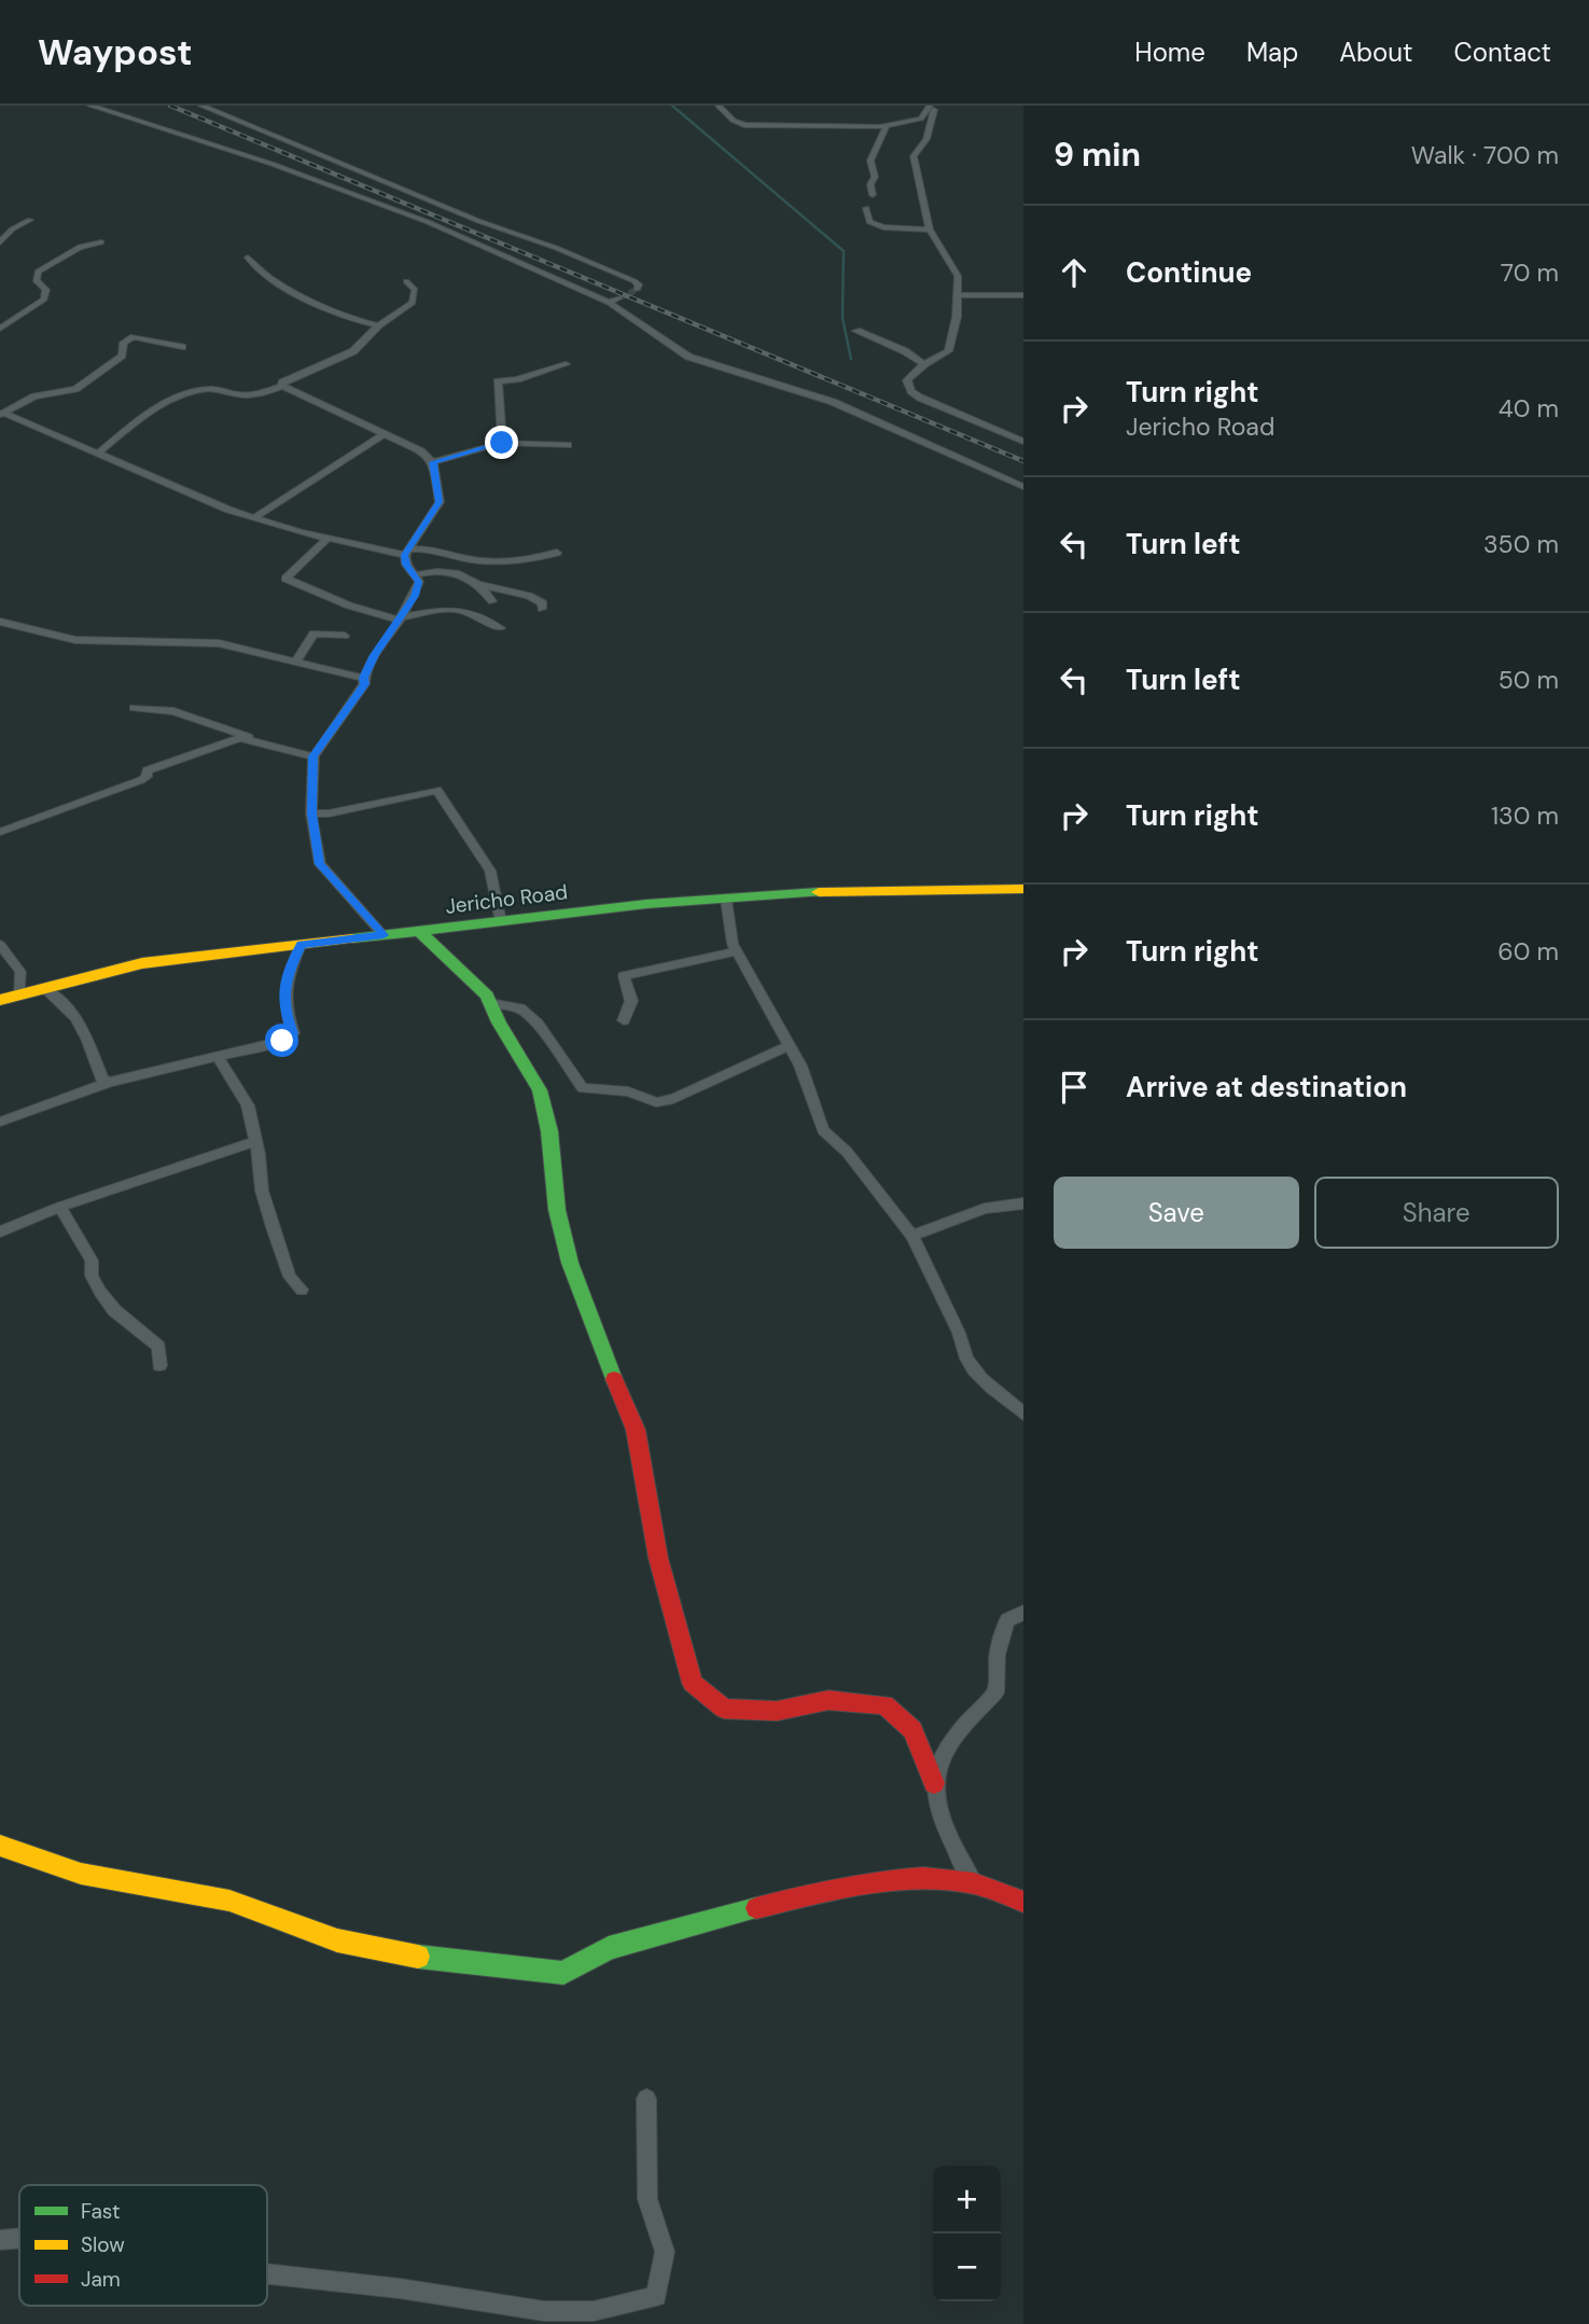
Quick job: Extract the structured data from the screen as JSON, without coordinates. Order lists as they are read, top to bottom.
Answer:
{
  "streets": {
    "street": ["Jericho Road"]
  },
  "legend": ["Fast", "Slow", "Jam"],
  "page": {
    "header": "Waypost",
    "nav": [
      "Home",
      "Map",
      "About",
      "Contact"
    ],
    "heading": ["9 min", "Walk · 700 m"],
    "list": [
      ["Continue", "70 m"],
      ["Turn right", "Jericho Road", "40 m"],
      ["Turn left", "350 m"],
      ["Turn left", "50 m"],
      ["Turn right", "130 m"],
      ["Turn right", "60 m"],
      "Arrive at destination"
    ],
    "buttons": ["Save", "Share"],
    "map_buttons": ["+", "−"]
  }
}
